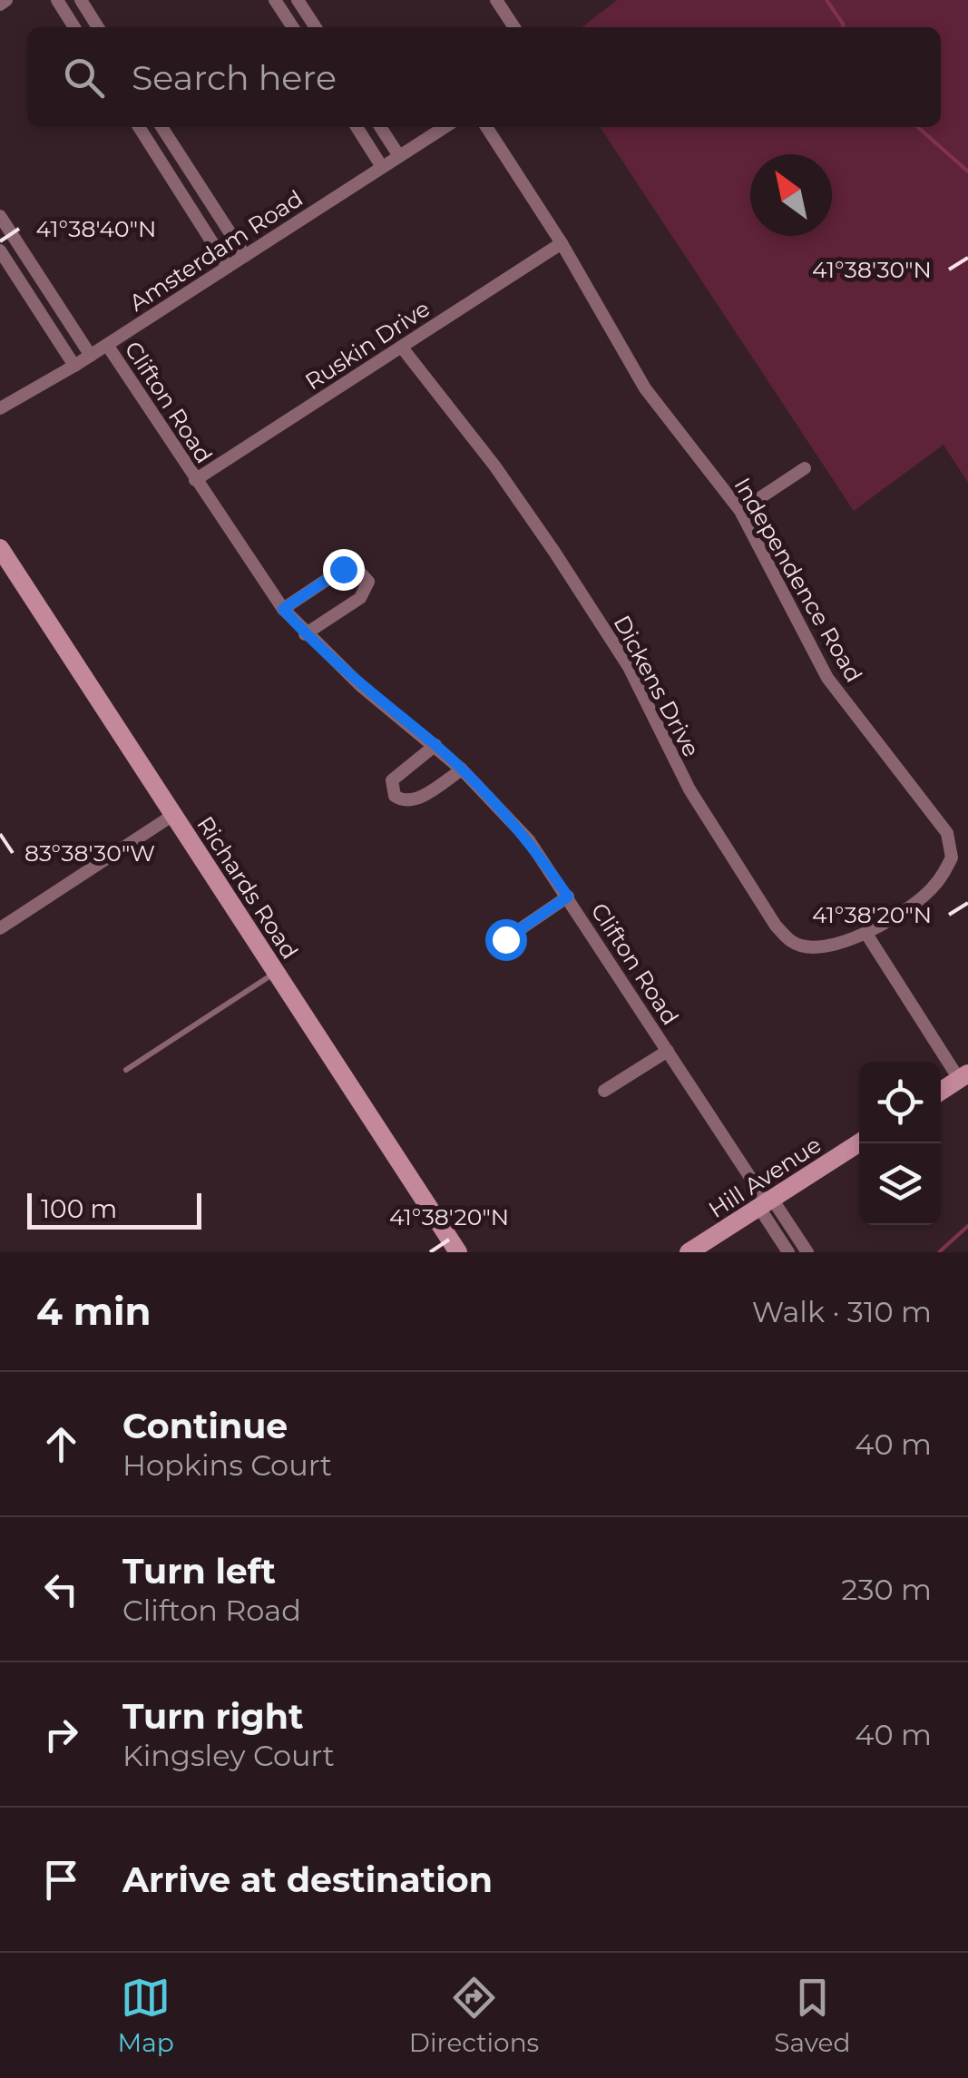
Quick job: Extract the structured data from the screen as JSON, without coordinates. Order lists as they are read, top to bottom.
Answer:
{
  "streets": {
    "street": [
      "Amsterdam Road",
      "Ruskin Drive",
      "Clifton Road",
      "Independence Road",
      "Dickens Drive",
      "Richards Road",
      "Hill Avenue"
    ]
  },
  "crossings": [
    ["Amsterdam Road", "Clifton Road"],
    ["Ruskin Drive", "Clifton Road"],
    ["Ruskin Drive", "Independence Road"],
    ["Ruskin Drive", "Dickens Drive"],
    ["Clifton Road", "Hill Avenue"],
    ["Independence Road", "Dickens Drive"]
  ],
  "scale_bar": "100 m",
  "north": "top left",
  "page": {
    "search": "Search here",
    "scale": "100 m",
    "heading": ["4 min", "Walk · 310 m"],
    "list": [
      ["Continue", "Hopkins Court", "40 m"],
      ["Turn left", "Clifton Road", "230 m"],
      ["Turn right", "Kingsley Court", "40 m"],
      "Arrive at destination"
    ],
    "nav": ["Map", "Directions", "Saved"]
  },
  "coordinates": [
    "41°38'40\"N",
    "41°38'30\"N",
    "83°38'30\"W",
    "41°38'20\"N"
  ]
}
